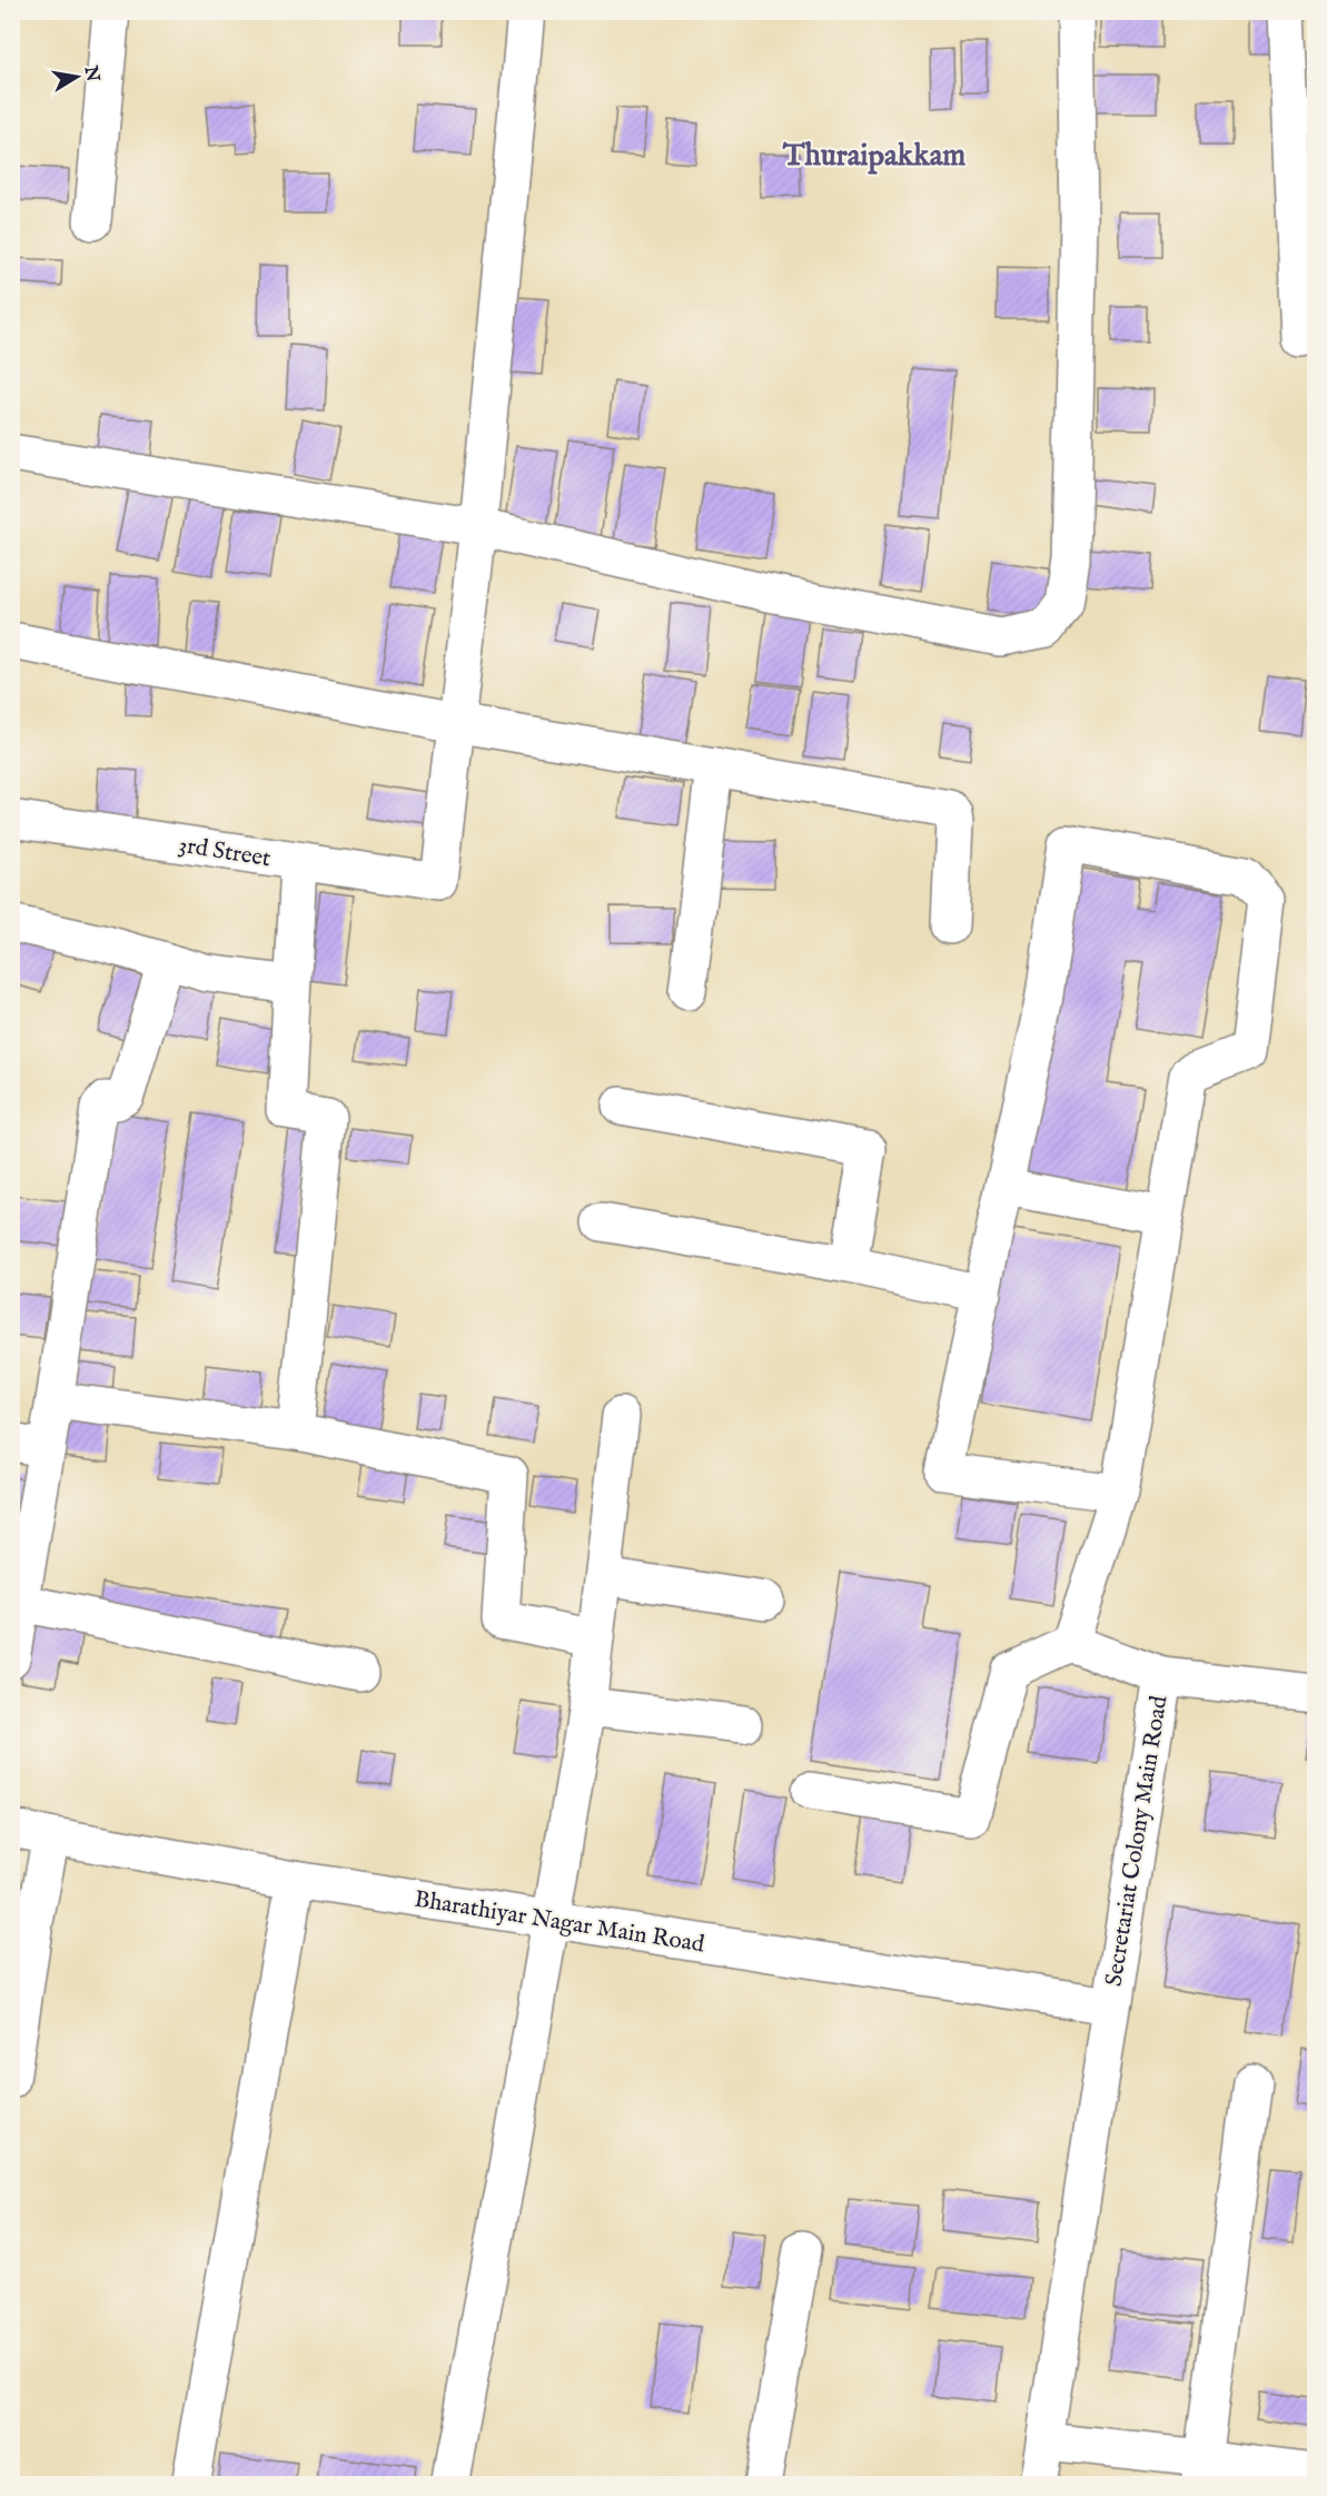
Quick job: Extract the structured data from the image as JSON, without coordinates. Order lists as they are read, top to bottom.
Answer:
{
  "streets": {
    "street": ["3rd Street", "Secretariat Colony Main Road", "Bharathiyar Nagar Main Road"]
  },
  "crossings": [
    ["Secretariat Colony Main Road", "Bharathiyar Nagar Main Road"]
  ],
  "districts": ["Thuraipakkam"],
  "north": "right"
}
